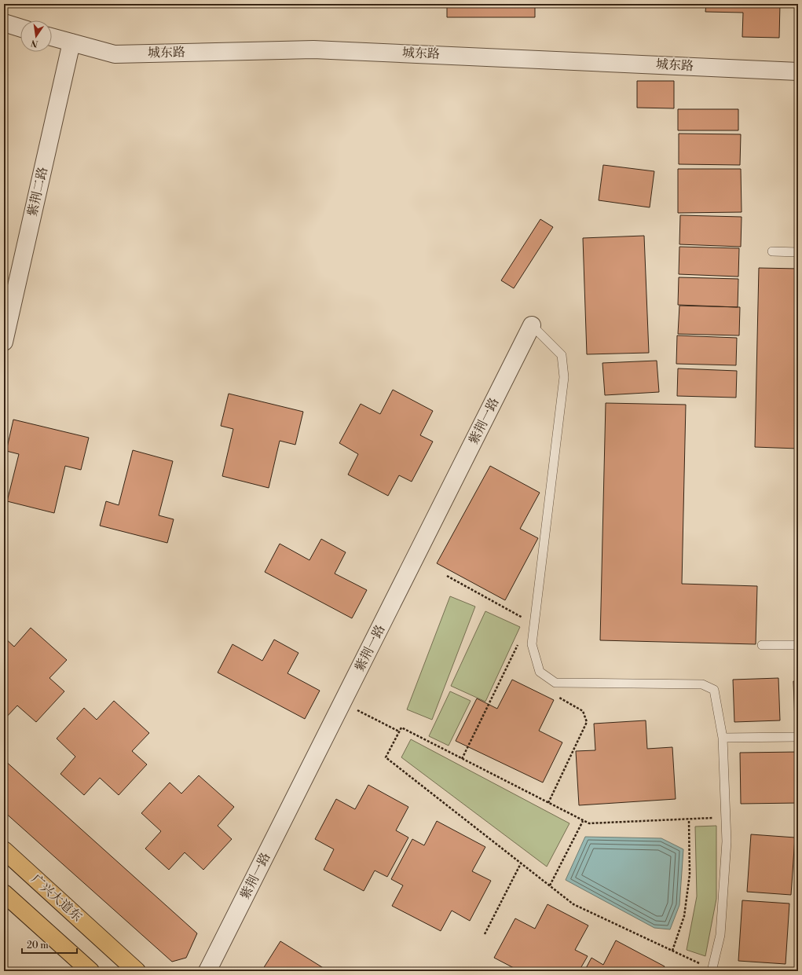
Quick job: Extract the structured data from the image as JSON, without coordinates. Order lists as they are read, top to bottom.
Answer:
{
  "streets": {
    "highway": ["广兴大道东"],
    "street": ["城东路", "紫荆二路", "紫荆一路"]
  },
  "crossings": [
    ["城东路", "紫荆二路"]
  ],
  "scale_bar": "20 m",
  "north": "bottom"
}
